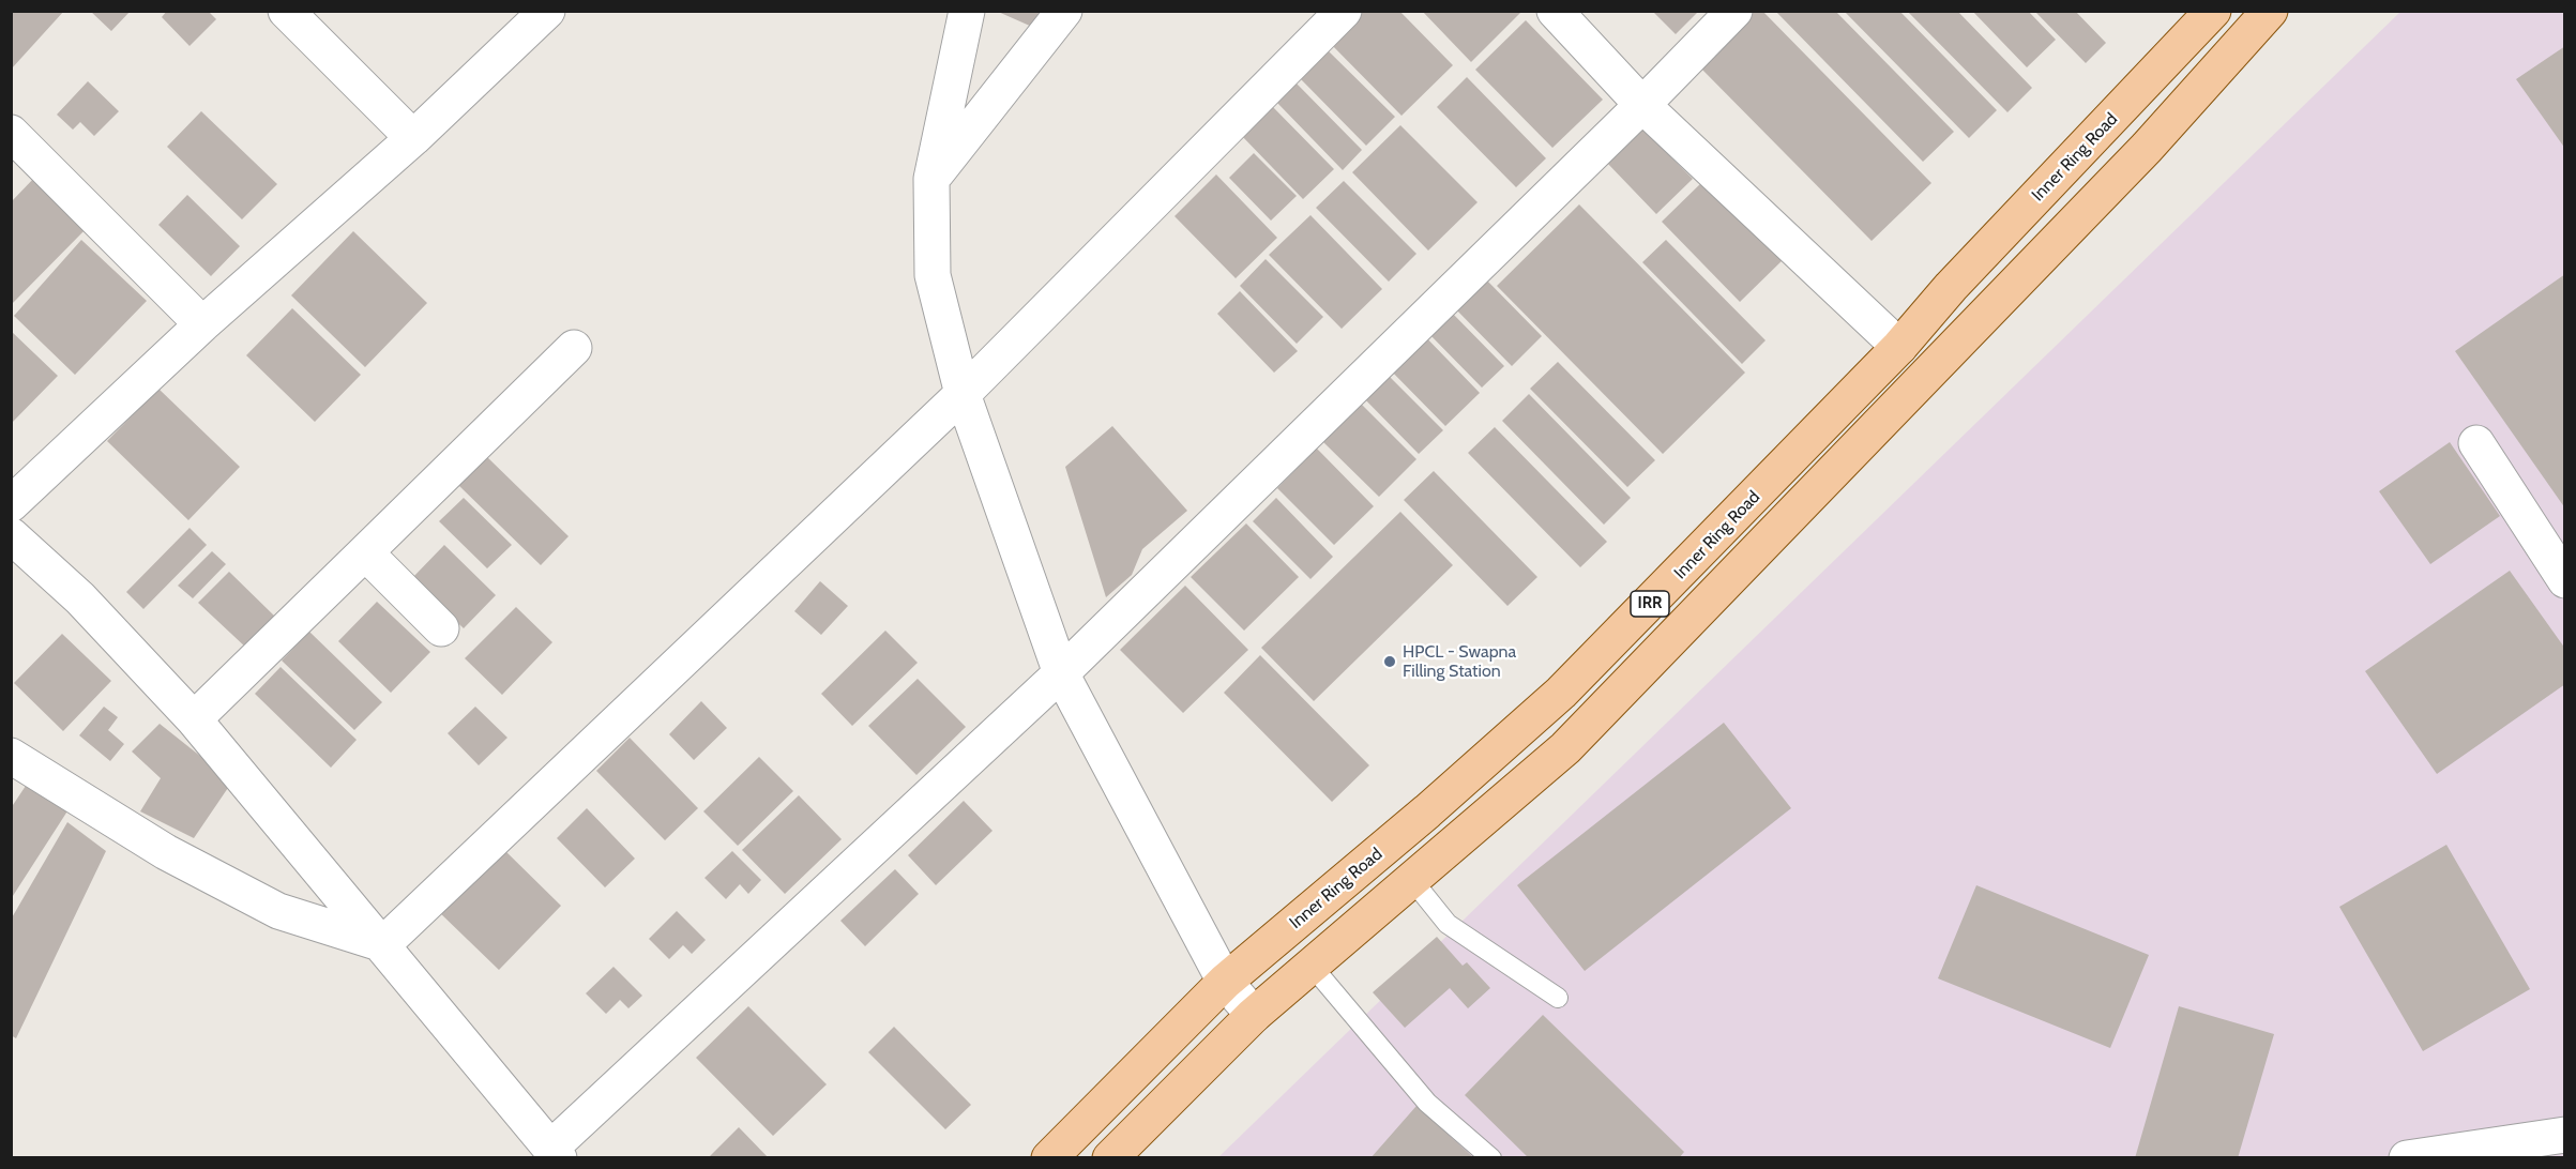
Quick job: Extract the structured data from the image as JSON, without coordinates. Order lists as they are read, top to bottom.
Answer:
{
  "streets": {
    "main road": ["Inner Ring Road", "IRR"]
  },
  "places": ["HPCL - Swapna Filling Station"]
}
